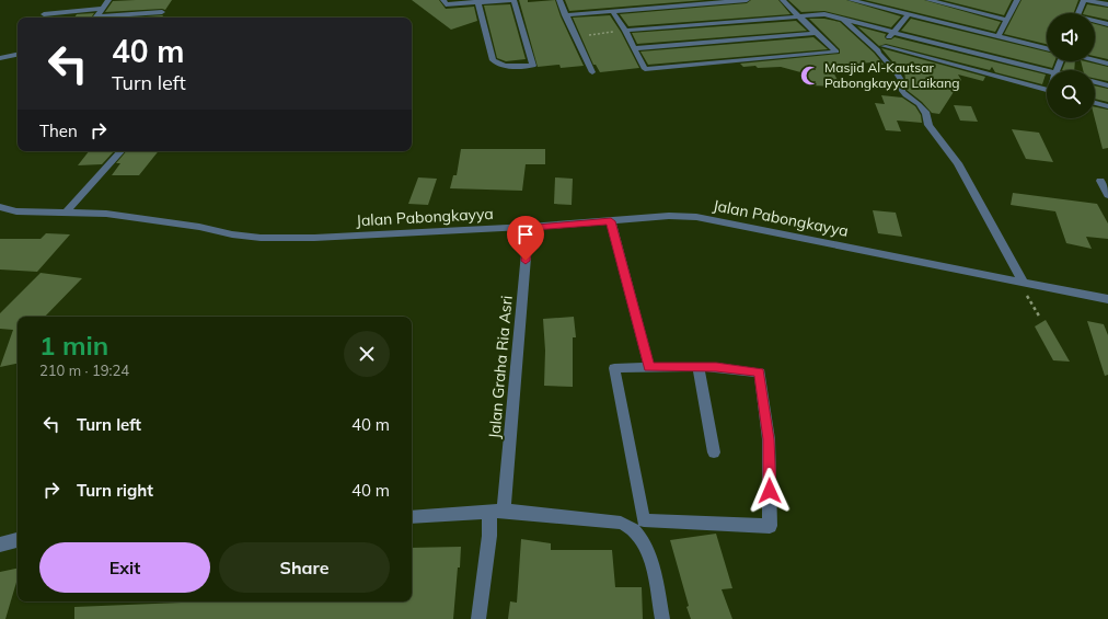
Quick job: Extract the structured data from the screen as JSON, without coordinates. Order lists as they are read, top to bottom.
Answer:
{
  "streets": {
    "street": ["Jalan Pabongkayya", "Jalan Graha Ria Asri"]
  },
  "crossings": [
    ["Jalan Pabongkayya", "Jalan Graha Ria Asri"]
  ],
  "places": {
    "mosque": ["Masjid Al-Kautsar Pabongkayya Laikang"]
  },
  "page": {
    "turn": ["40 m", "Turn left"],
    "then": "Then",
    "heading": ["1 min", "210 m · 19:24"],
    "list": [
      {
        "name": "Turn left",
        "value": "40 m"
      },
      {
        "name": "Turn right",
        "value": "40 m"
      }
    ],
    "buttons": ["Exit", "Share"]
  }
}
